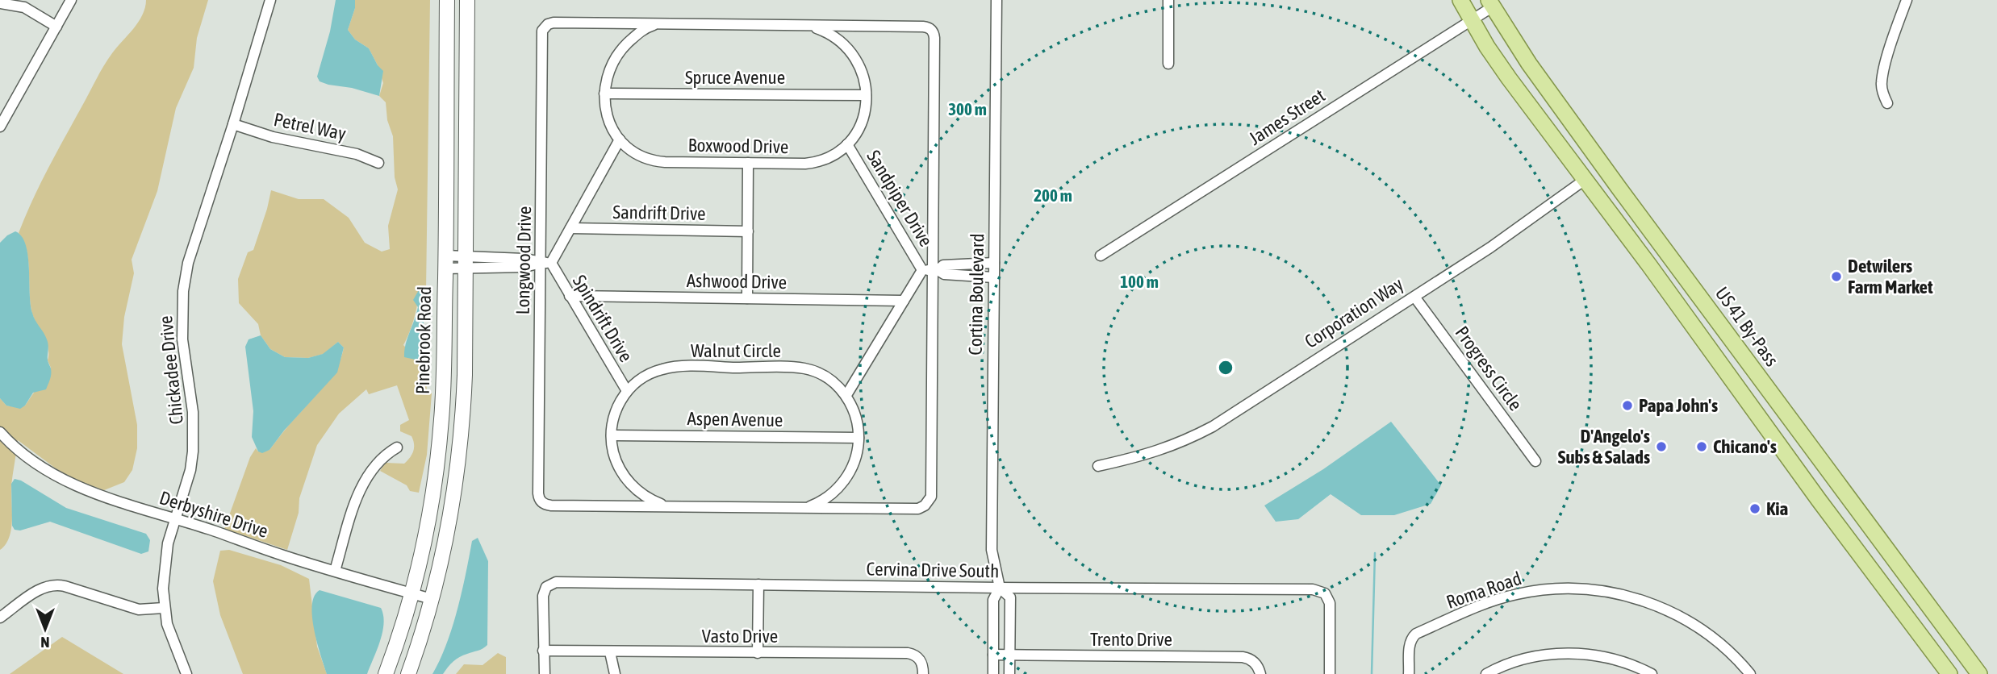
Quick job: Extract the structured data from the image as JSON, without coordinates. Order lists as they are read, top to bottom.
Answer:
{
  "streets": {
    "main road": ["US 41 By-Pass"],
    "street": [
      "Spruce Avenue",
      "James Street",
      "Petrel Way",
      "Boxwood Drive",
      "Sandpiper Drive",
      "Sandrift Drive",
      "Longwood Drive",
      "Ashwood Drive",
      "Cortina Boulevard",
      "Corporation Way",
      "Spindrift Drive",
      "Pinebrook Road",
      "Walnut Circle",
      "Progress Circle",
      "Chickadee Drive",
      "Aspen Avenue",
      "Derbyshire Drive",
      "Cervina Drive South",
      "Roma Road",
      "Vasto Drive",
      "Trento Drive"
    ]
  },
  "crossings": [
    ["Spruce Avenue", "Boxwood Drive"],
    ["James Street", "US 41 By-Pass"],
    ["Petrel Way", "Chickadee Drive"],
    ["Boxwood Drive", "Sandpiper Drive"],
    ["Boxwood Drive", "Longwood Drive"],
    ["Boxwood Drive", "Spindrift Drive"],
    ["Sandpiper Drive", "Longwood Drive"],
    ["Sandrift Drive", "Spindrift Drive"],
    ["Longwood Drive", "Spindrift Drive"],
    ["Longwood Drive", "Walnut Circle"],
    ["Ashwood Drive", "Spindrift Drive"],
    ["Cortina Boulevard", "Cervina Drive South"],
    ["Cortina Boulevard", "Trento Drive"],
    ["Corporation Way", "Progress Circle"],
    ["Spindrift Drive", "Walnut Circle"],
    ["Pinebrook Road", "Derbyshire Drive"],
    ["Walnut Circle", "Aspen Avenue"],
    ["Chickadee Drive", "Derbyshire Drive"],
    ["Cervina Drive South", "Vasto Drive"]
  ],
  "places": [
    "Detwilers Farm Market",
    "Papa John's",
    "D'Angelo's Subs & Salads",
    "Chicano's",
    "Kia"
  ],
  "north": "bottom",
  "rings": ["300 m", "200 m", "100 m"]
}
